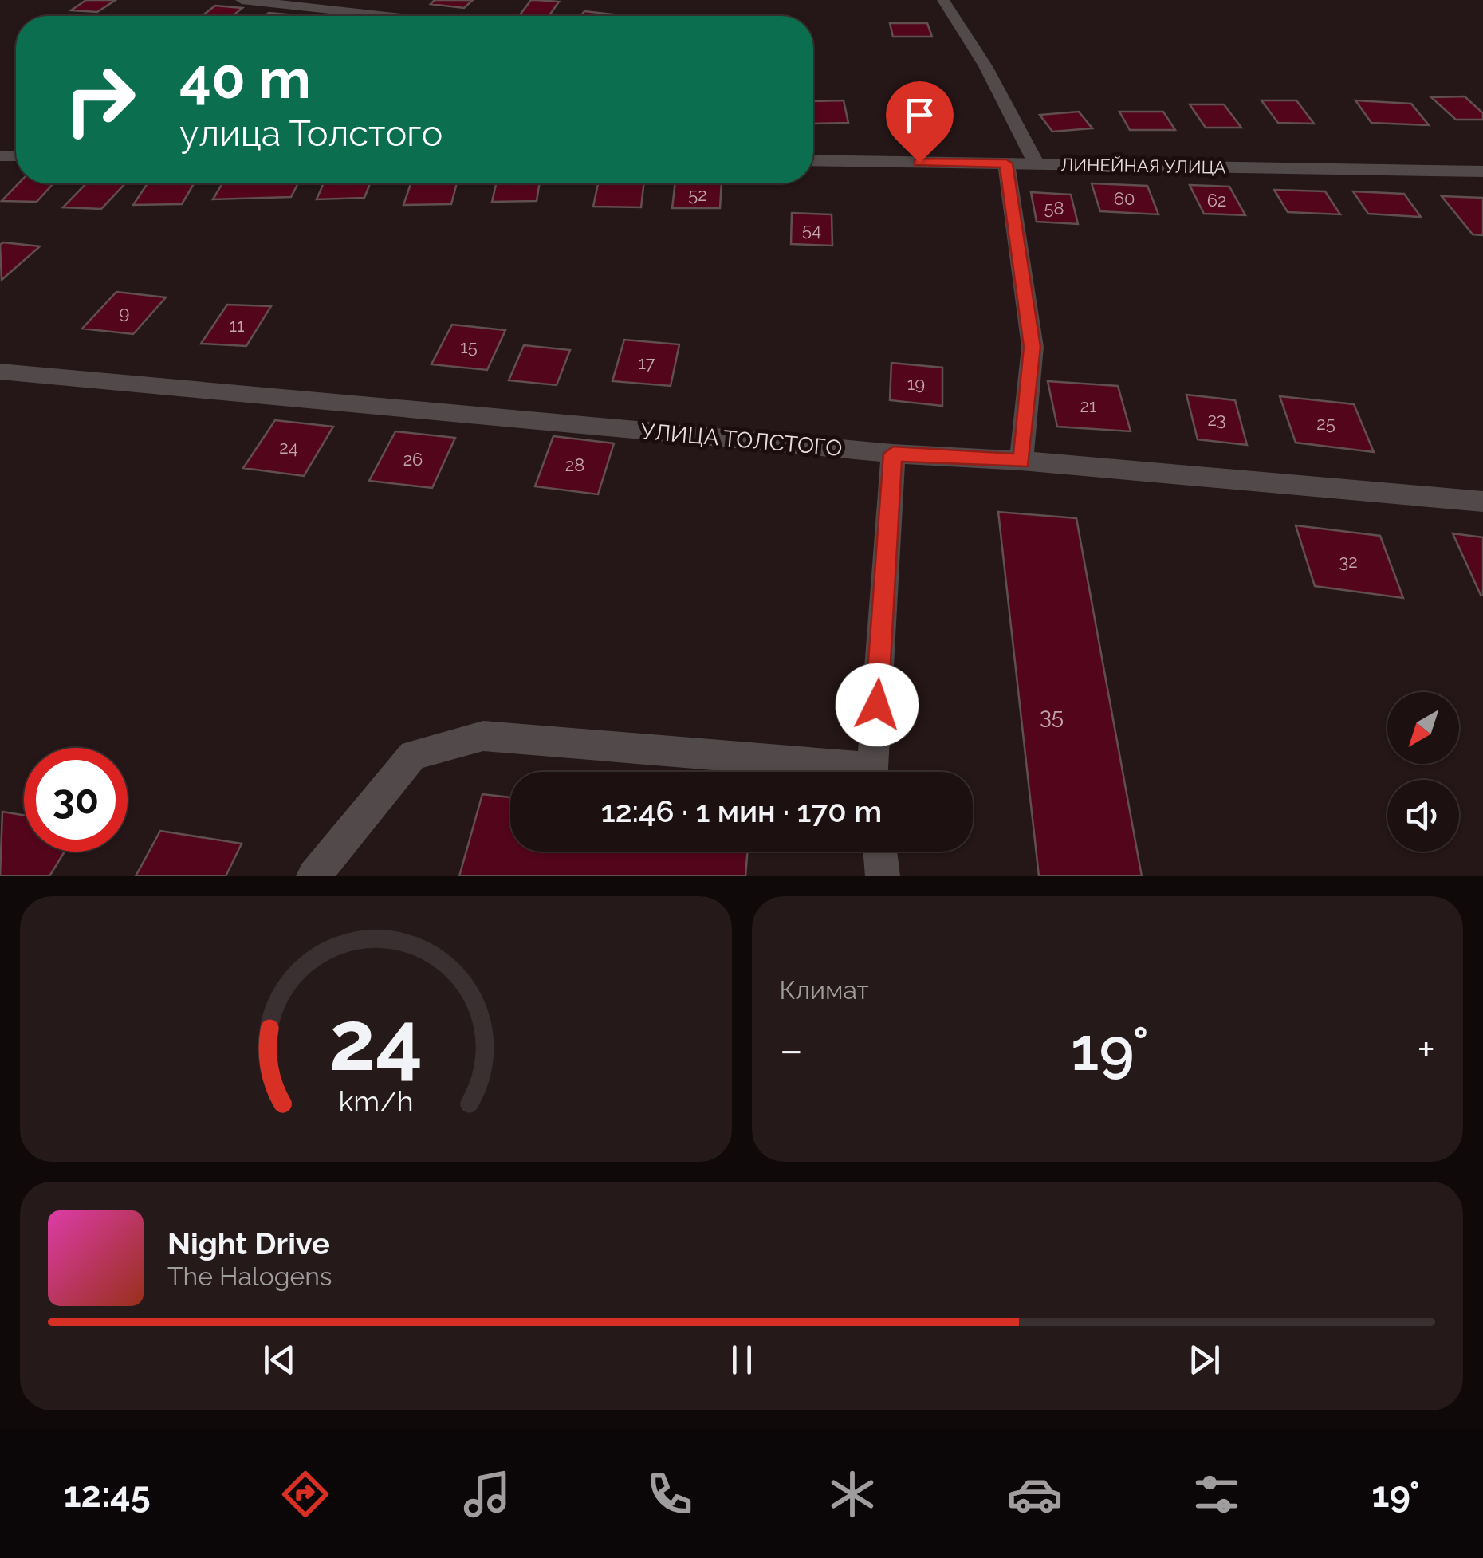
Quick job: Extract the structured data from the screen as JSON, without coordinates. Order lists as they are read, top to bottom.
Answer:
{
  "streets": {
    "street": ["ЛИНЕЙНАЯ УЛИЦА", "УЛИЦА ТОЛСТОГО"]
  },
  "house_numbers": [
    "52",
    "60",
    "62",
    "58",
    "54",
    "9",
    "11",
    "15",
    "17",
    "19",
    "21",
    "23",
    "25",
    "24",
    "26",
    "28",
    "32",
    "35"
  ],
  "north": "bottom left",
  "page": {
    "turn": ["40 m", "улица Толстого"],
    "limit": "30",
    "trip": "12:46 · 1 мин · 170 m",
    "tile": "Климат",
    "heat": ["−", "19°", "+"],
    "song": ["Night Drive", "The Halogens"],
    "tabs": ["12:45", "19°"],
    "gauge": ["24", "km/h"]
  }
}
